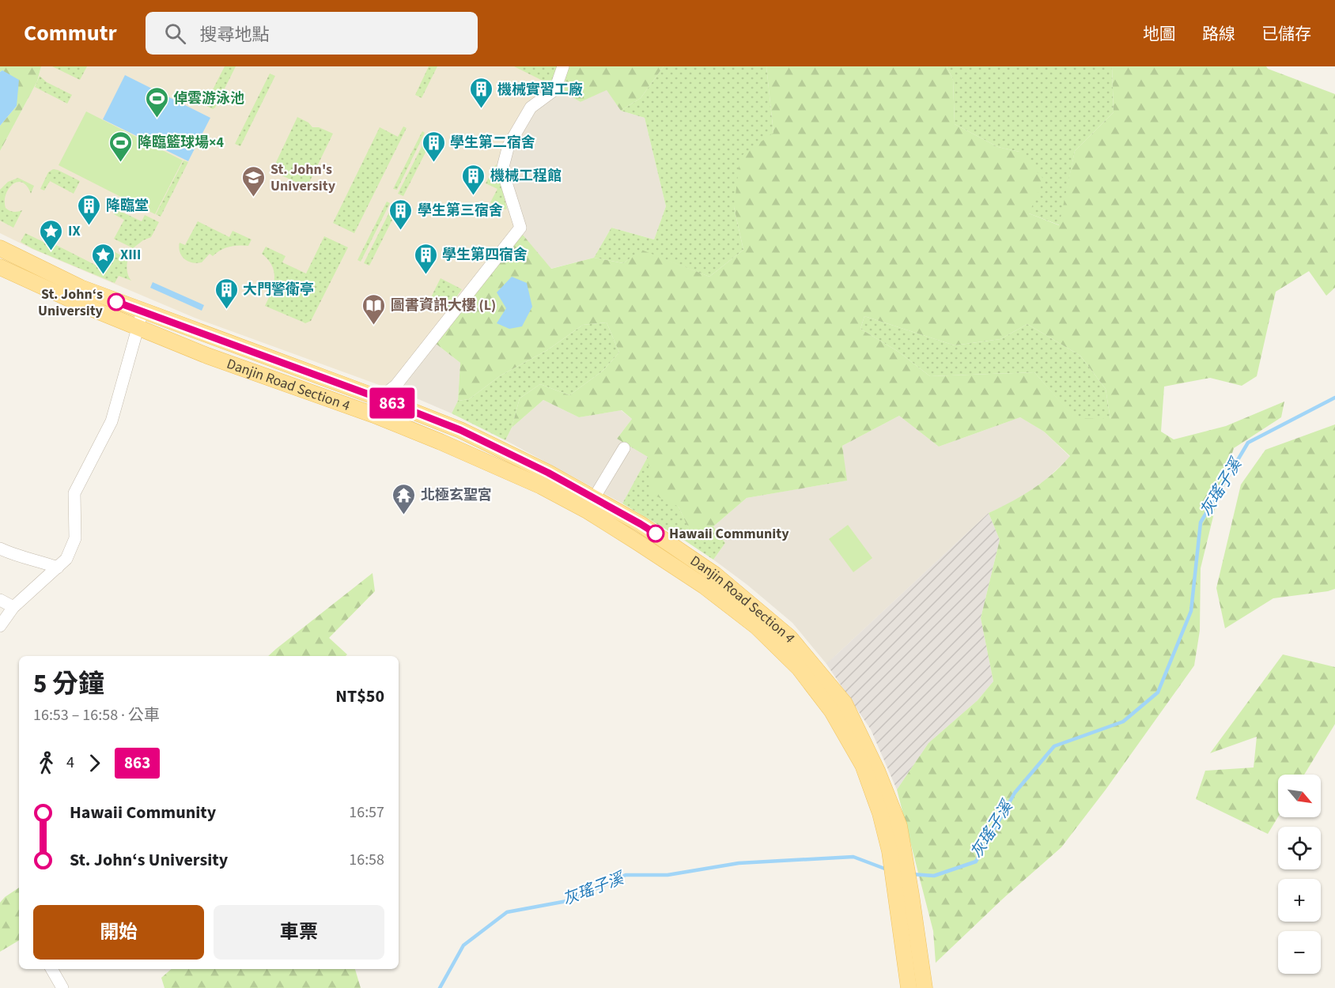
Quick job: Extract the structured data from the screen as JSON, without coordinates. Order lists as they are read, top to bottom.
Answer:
{
  "streets": {
    "main road": ["Danjin Road Section 4"]
  },
  "water": ["灰瑤子溪"],
  "places": {
    "building": [
      "機械實習工廠",
      "學生第二宿舍",
      "機械工程館",
      "降臨堂",
      "學生第三宿舍",
      "學生第四宿舍",
      "大門警衛亭"
    ],
    "sports": ["倬雲游泳池", "降臨籃球場×4"],
    "school or university": ["St. John's University"],
    "place": ["IX", "XIII"],
    "other": ["St. John‘s University", "Hawaii Community"],
    "library": ["圖書資訊大樓 (L)"],
    "temple": ["北極玄聖宮"]
  },
  "lines": ["bus line 863"],
  "north": "bottom right",
  "page": {
    "header": "Commutr",
    "search": "搜尋地點",
    "nav": ["地圖", "路線", "已儲存"],
    "on_map": "863",
    "heading": ["5 分鐘", "16:53 – 16:58 · 公車", "NT$50"],
    "legs": ["4", "863"],
    "map_buttons": ["+", "−"],
    "list": [
      {
        "name": "Hawaii Community",
        "value": "16:57"
      },
      {
        "name": "St. John‘s University",
        "value": "16:58"
      }
    ],
    "buttons": ["開始", "車票"]
  }
}
